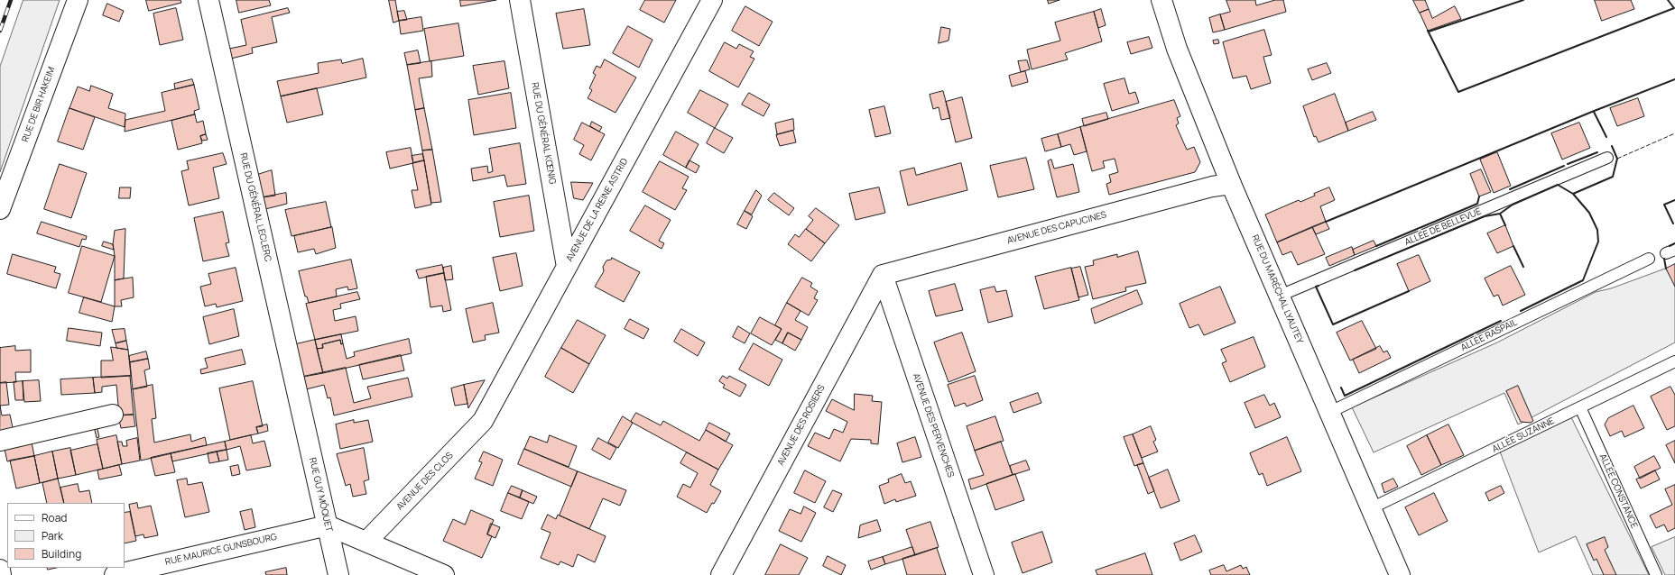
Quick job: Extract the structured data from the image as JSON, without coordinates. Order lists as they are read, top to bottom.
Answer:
{
  "streets": {
    "street": [
      "RUE DE BIR HAKEIM",
      "RUE DU GÉNÉRAL KŒNIG",
      "RUE DU GÉNÉRAL LECLERC",
      "AVENUE DE LA REINE ASTRID",
      "AVENUE DES CAPUCINES",
      "RUE DU MARÉCHAL LYAUTEY",
      "AVENUE DES ROSIERS",
      "AVENUE DES PERVENCHES",
      "AVENUE DES CLOS",
      "RUE GUY MÔQUET",
      "RUE MAURICE GUNSBOURG"
    ],
    "lane": [
      "ALLÉE DE BELLEVUE",
      "ALLÉE RASPAIL",
      "ALLÉE SUZANNE",
      "ALLÉE CONSTANCE"
    ]
  },
  "crossings": [
    ["RUE DU GÉNÉRAL KŒNIG", "AVENUE DE LA REINE ASTRID"],
    ["RUE DU GÉNÉRAL LECLERC", "RUE GUY MÔQUET"],
    ["AVENUE DE LA REINE ASTRID", "AVENUE DES CLOS"],
    ["ALLÉE DE BELLEVUE", "RUE DU MARÉCHAL LYAUTEY"],
    ["AVENUE DES CAPUCINES", "RUE DU MARÉCHAL LYAUTEY"],
    ["AVENUE DES CAPUCINES", "AVENUE DES ROSIERS"],
    ["AVENUE DES CAPUCINES", "AVENUE DES PERVENCHES"],
    ["RUE DU MARÉCHAL LYAUTEY", "ALLÉE RASPAIL"],
    ["RUE DU MARÉCHAL LYAUTEY", "ALLÉE SUZANNE"],
    ["AVENUE DES ROSIERS", "AVENUE DES PERVENCHES"],
    ["ALLÉE SUZANNE", "ALLÉE CONSTANCE"],
    ["RUE GUY MÔQUET", "RUE MAURICE GUNSBOURG"]
  ],
  "legend": ["Road", "Park", "Building"]
}
